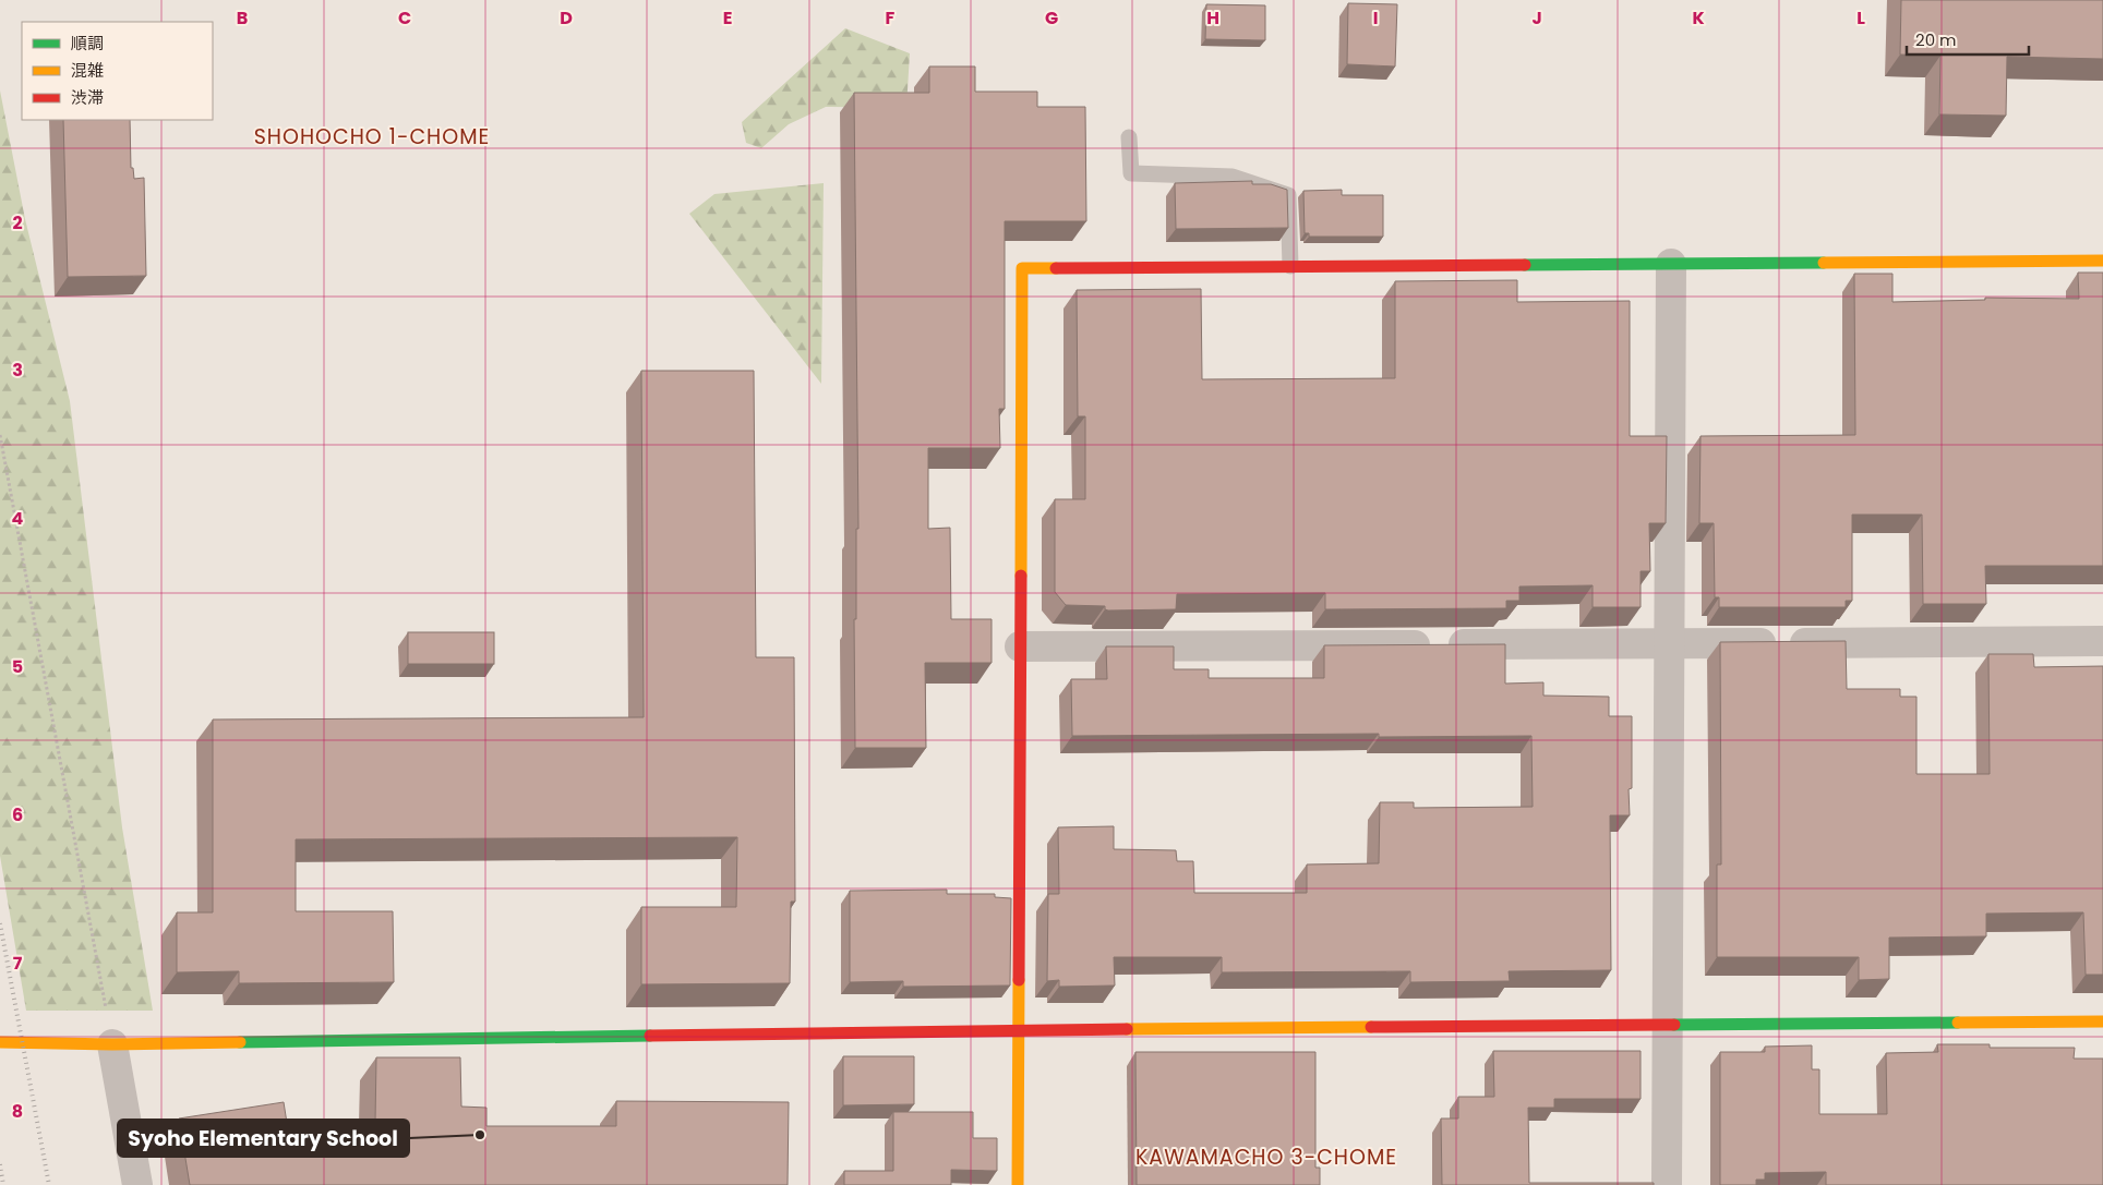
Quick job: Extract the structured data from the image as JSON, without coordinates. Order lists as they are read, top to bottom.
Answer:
{
  "districts": ["SHOHOCHO 1-CHOME", "KAWAMACHO 3-CHOME"],
  "places": ["Syoho Elementary School"],
  "legend": ["順調", "混雑", "渋滞"],
  "scale_bar": "20 m",
  "grid": {
    "columns": [
      "B",
      "C",
      "D",
      "E",
      "F",
      "G",
      "H",
      "I",
      "J",
      "K",
      "L"
    ],
    "rows": [
      "2",
      "3",
      "4",
      "5",
      "6",
      "7",
      "8"
    ]
  }
}
